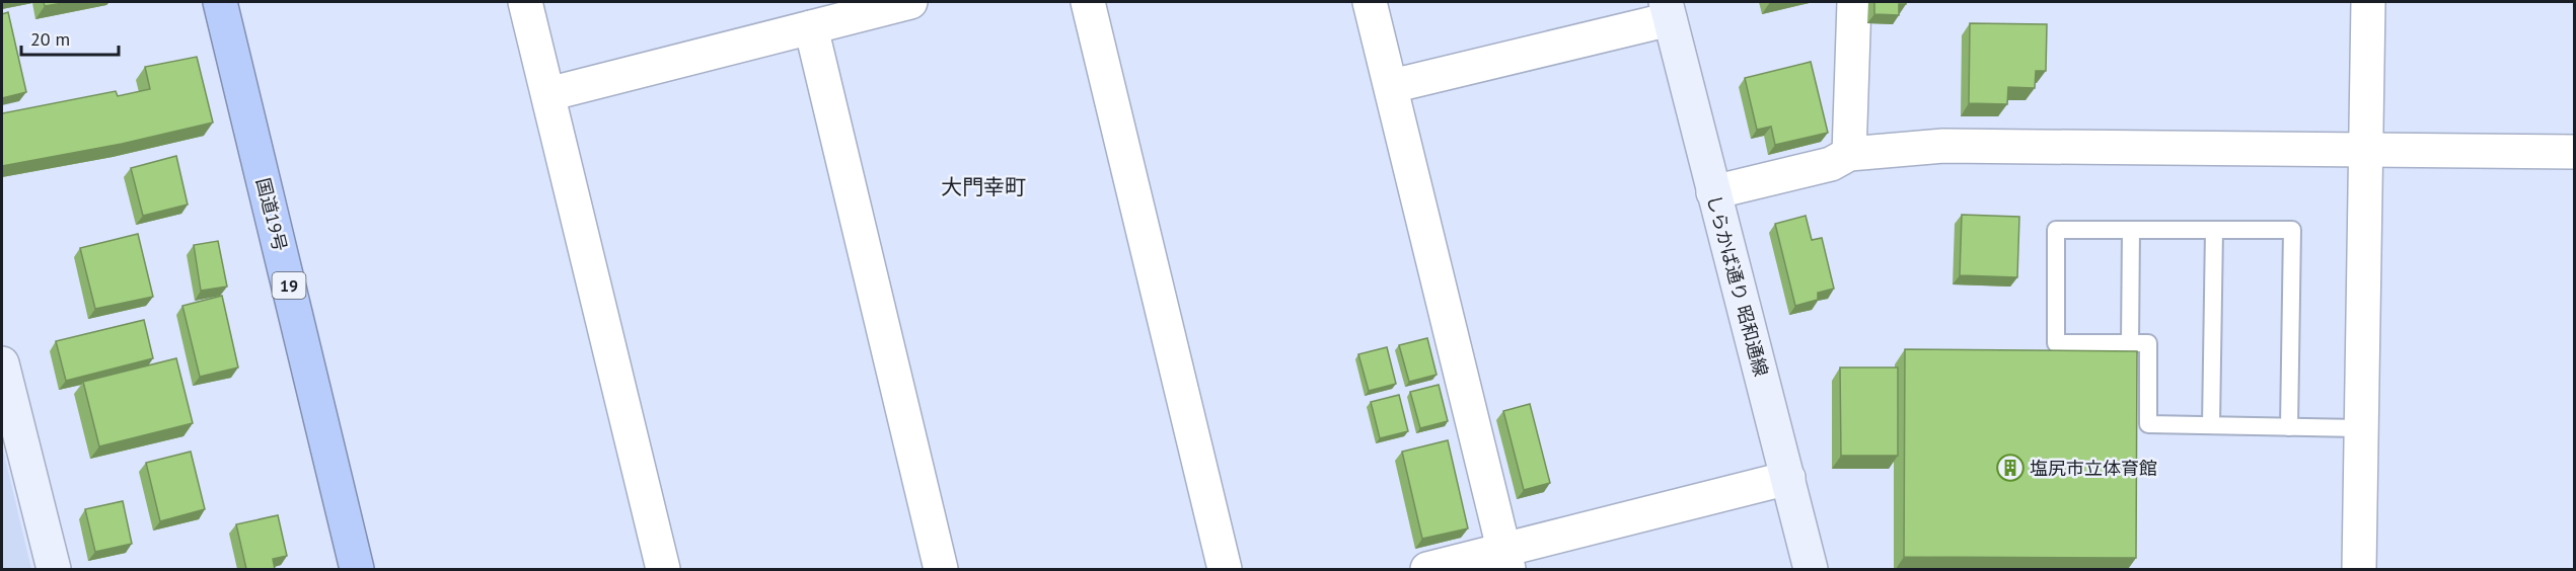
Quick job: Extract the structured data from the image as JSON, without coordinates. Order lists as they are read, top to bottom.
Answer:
{
  "streets": {
    "highway": ["国道19号", "19"],
    "street": ["しらかば通り 昭和通線"]
  },
  "districts": ["大門幸町"],
  "places": {
    "building": ["塩尻市立体育館"]
  },
  "scale_bar": "20 m"
}
